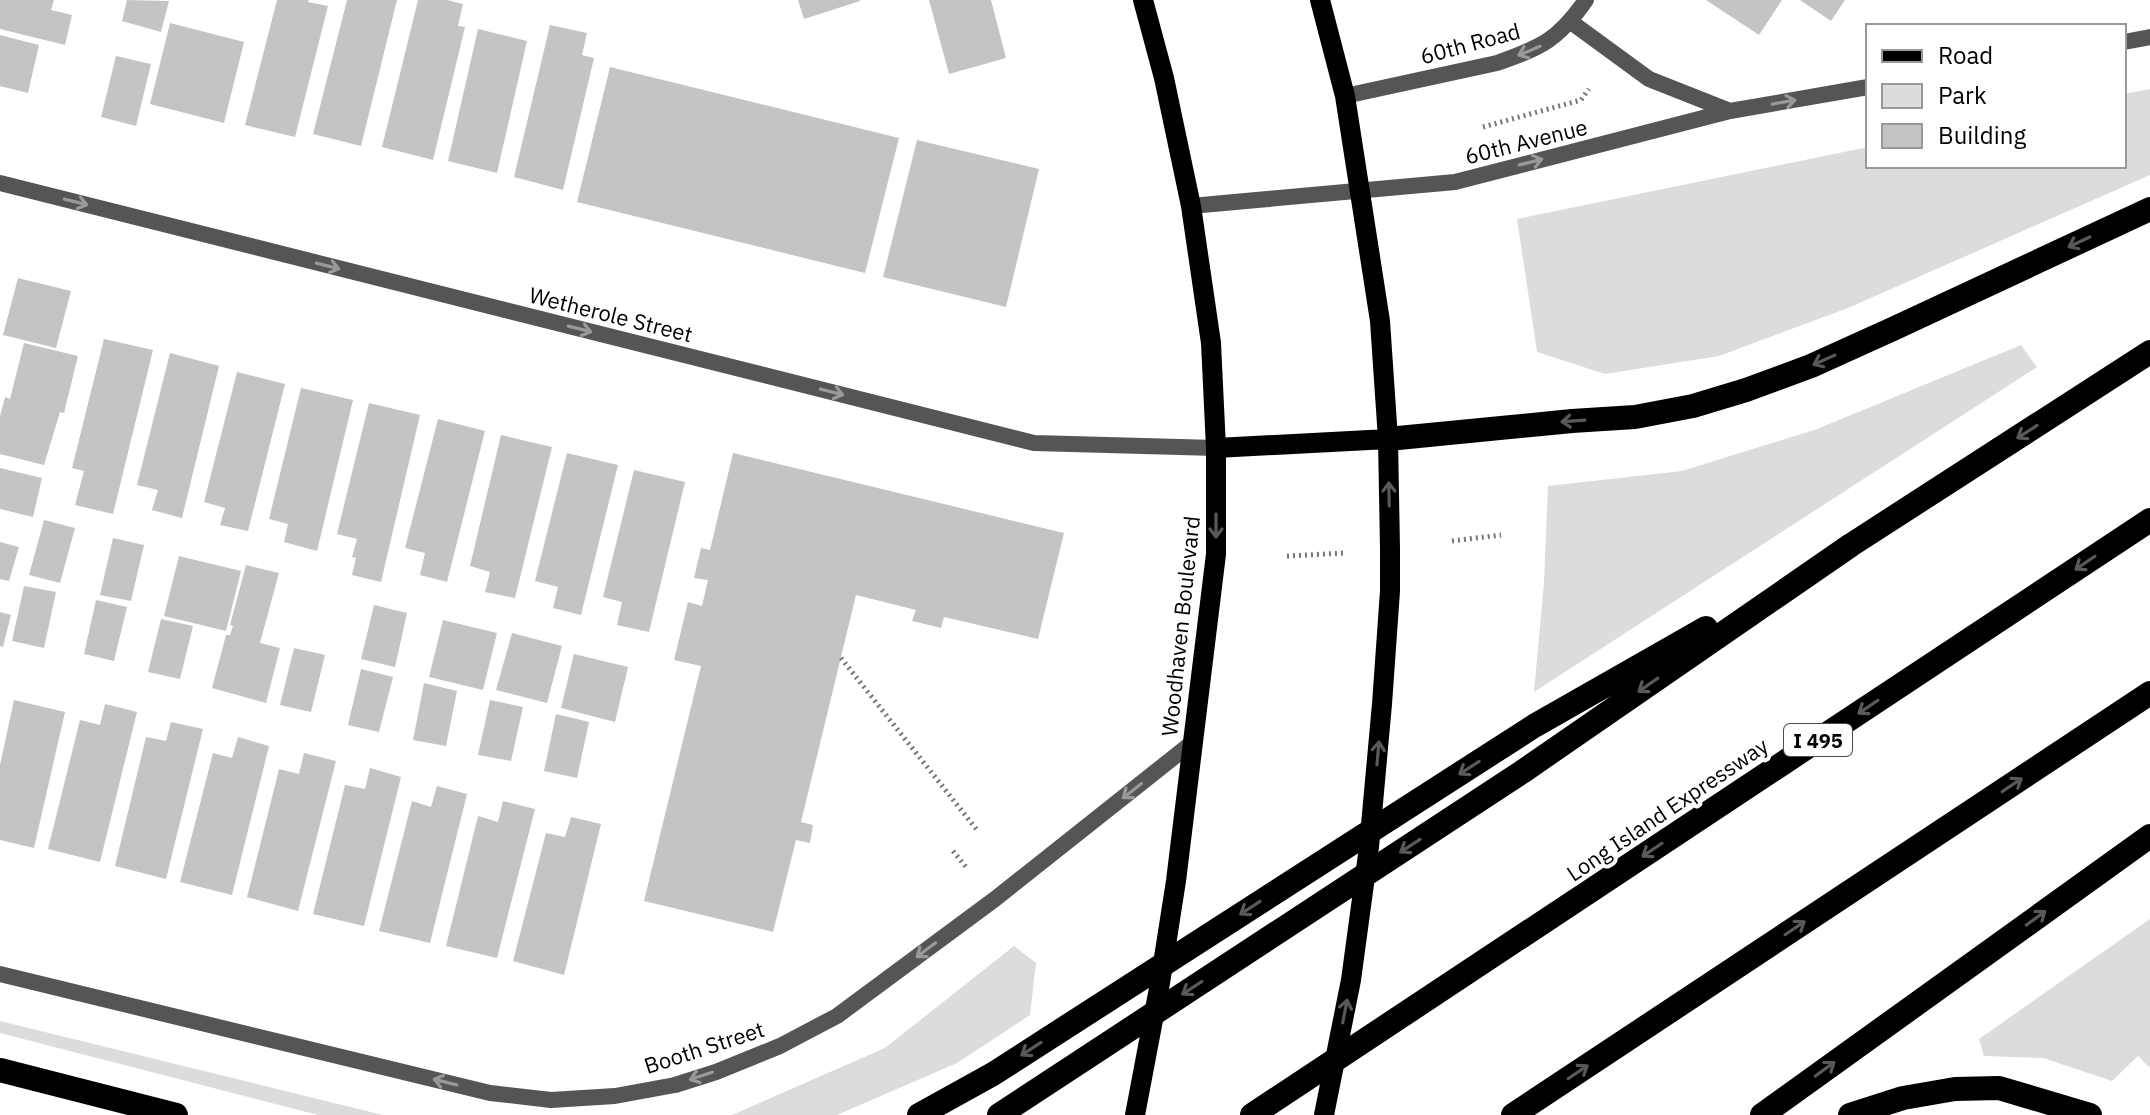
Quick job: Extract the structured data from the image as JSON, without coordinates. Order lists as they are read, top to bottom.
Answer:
{
  "streets": {
    "highway": ["I 495", "Long Island Expressway"],
    "main road": ["Woodhaven Boulevard"],
    "street": [
      "60th Road",
      "60th Avenue",
      "Wetherole Street",
      "Booth Street"
    ]
  },
  "crossings": [
    ["60th Avenue", "Woodhaven Boulevard"],
    ["Wetherole Street", "Woodhaven Boulevard"],
    ["Woodhaven Boulevard", "Booth Street"]
  ],
  "one_way": [
    "60th Road",
    "60th Avenue",
    "Wetherole Street",
    "Booth Street"
  ],
  "legend": ["Road", "Park", "Building"]
}
